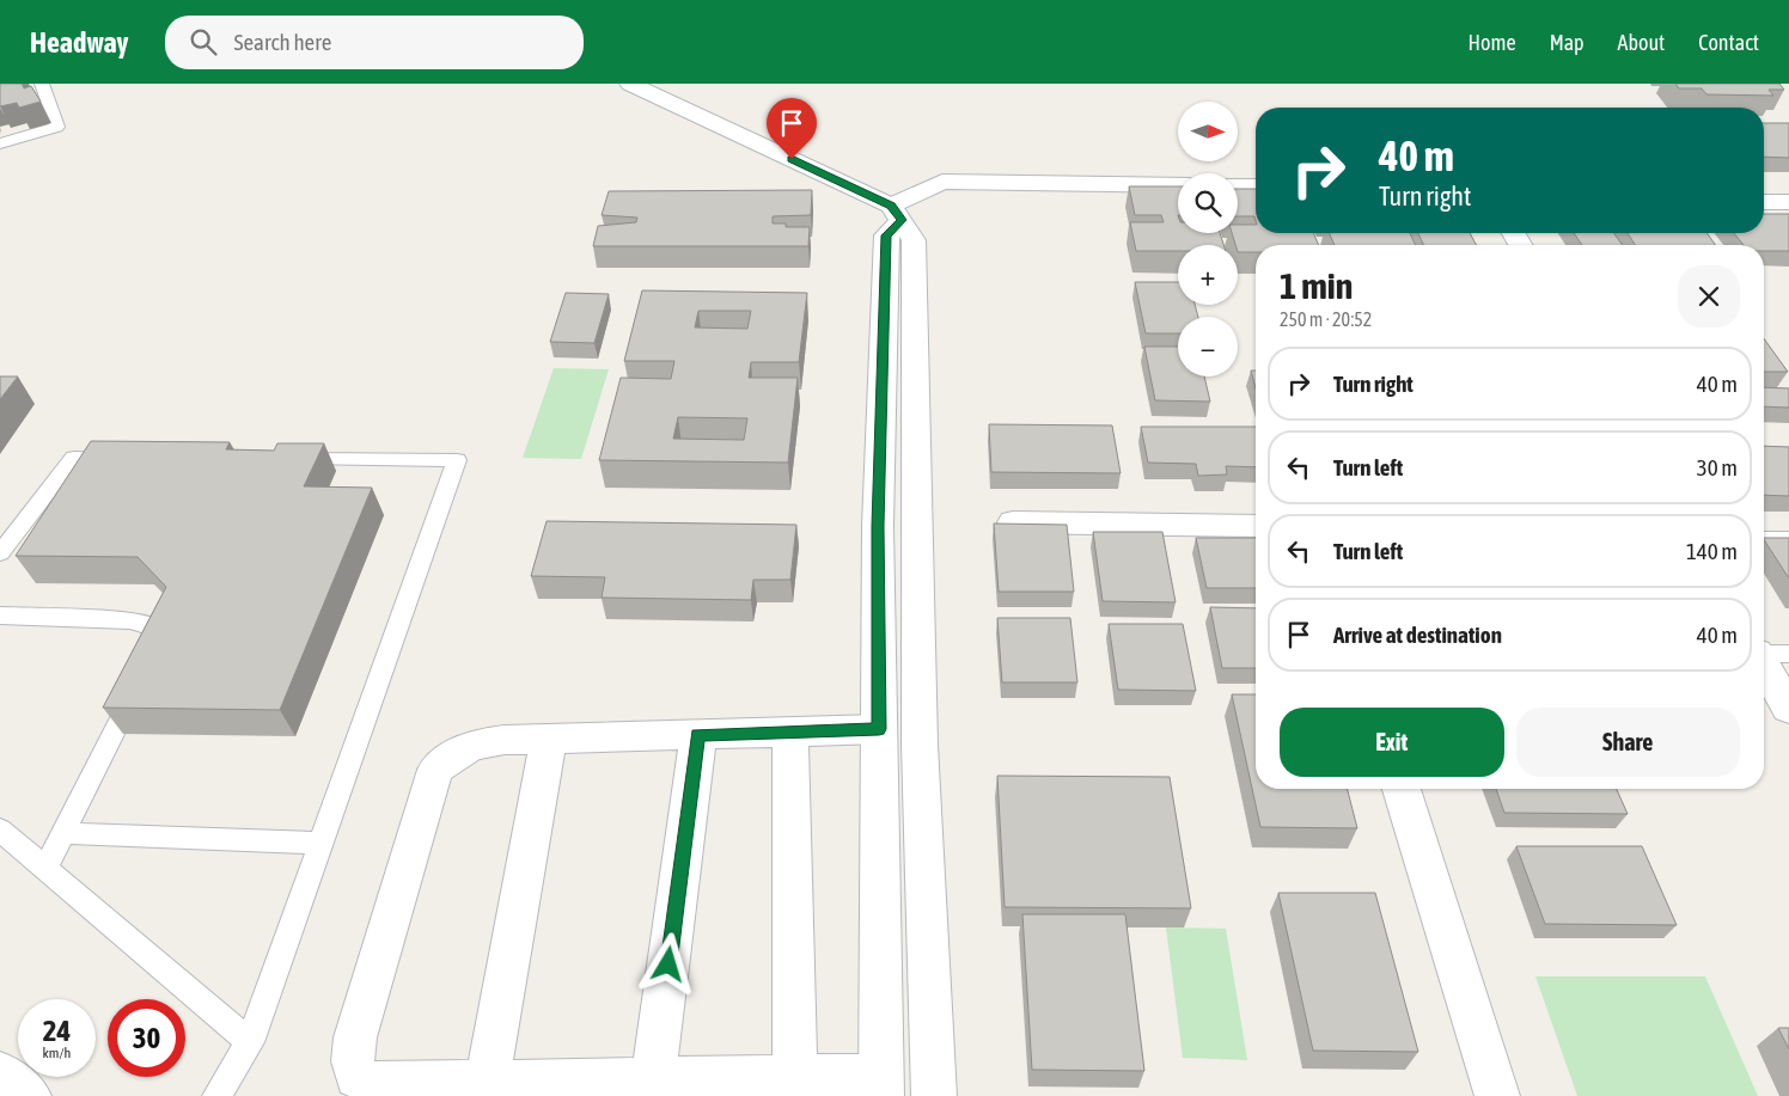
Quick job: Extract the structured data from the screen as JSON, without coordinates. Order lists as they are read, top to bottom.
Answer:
{
  "north": "right",
  "page": {
    "header": "Headway",
    "search": "Search here",
    "nav": [
      "Home",
      "Map",
      "About",
      "Contact"
    ],
    "map_buttons": ["+", "−"],
    "turn": ["40 m", "Turn right"],
    "heading": ["1 min", "250 m · 20:52"],
    "list": [
      {
        "name": "Turn right",
        "value": "40 m"
      },
      {
        "name": "Turn left",
        "value": "30 m"
      },
      {
        "name": "Turn left",
        "value": "140 m"
      },
      {
        "name": "Arrive at destination",
        "value": "40 m"
      }
    ],
    "buttons": ["Exit", "Share"],
    "speed": "24 km/h",
    "limit": "30"
  }
}
